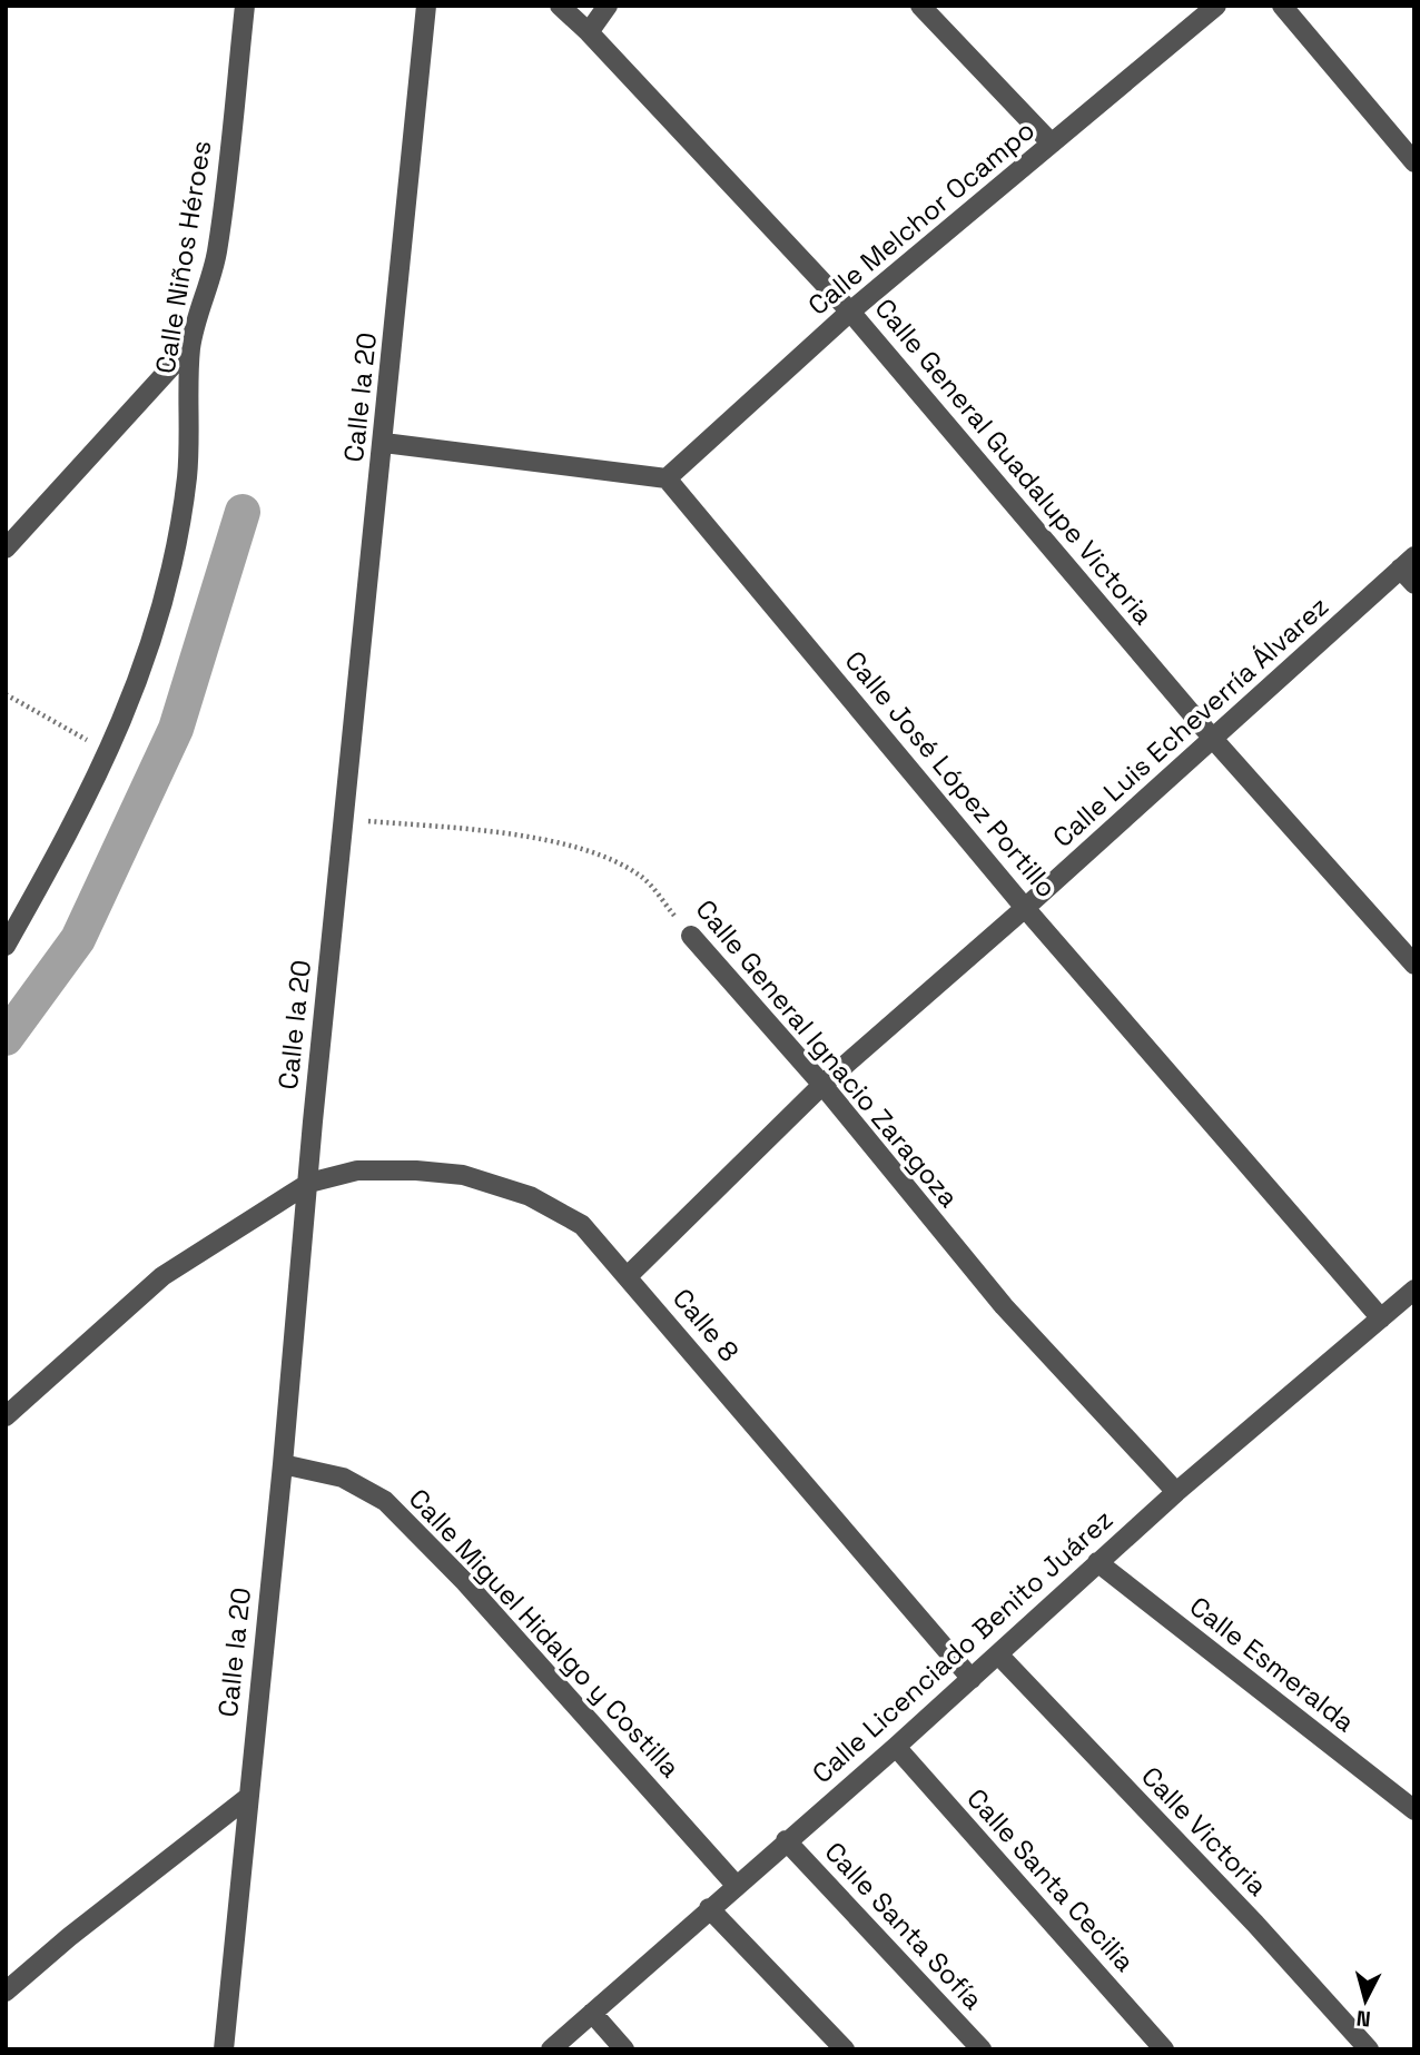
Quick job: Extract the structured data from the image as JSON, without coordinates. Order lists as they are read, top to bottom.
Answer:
{
  "streets": {
    "street": [
      "Calle Melchor Ocampo",
      "Calle Niños Héroes",
      "Calle la 20",
      "Calle General Guadalupe Victoria",
      "Calle Luis Echeverría Álvarez",
      "Calle José López Portillo",
      "Calle General Ignacio Zaragoza",
      "Calle 8",
      "Calle Miguel Hidalgo y Costilla",
      "Calle Licenciado Benito Juárez",
      "Calle Esmeralda",
      "Calle Victoria",
      "Calle Santa Cecilia",
      "Calle Santa Sofía"
    ]
  },
  "crossings": [
    ["Calle Melchor Ocampo", "Calle General Guadalupe Victoria"],
    ["Calle Melchor Ocampo", "Calle José López Portillo"],
    ["Calle la 20", "Calle General Ignacio Zaragoza"],
    ["Calle la 20", "Calle 8"],
    ["Calle la 20", "Calle Miguel Hidalgo y Costilla"],
    ["Calle General Guadalupe Victoria", "Calle Luis Echeverría Álvarez"],
    ["Calle Luis Echeverría Álvarez", "Calle José López Portillo"],
    ["Calle Luis Echeverría Álvarez", "Calle General Ignacio Zaragoza"],
    ["Calle Luis Echeverría Álvarez", "Calle 8"],
    ["Calle José López Portillo", "Calle Licenciado Benito Juárez"],
    ["Calle General Ignacio Zaragoza", "Calle Licenciado Benito Juárez"],
    ["Calle 8", "Calle Licenciado Benito Juárez"],
    ["Calle Miguel Hidalgo y Costilla", "Calle Licenciado Benito Juárez"],
    ["Calle Licenciado Benito Juárez", "Calle Esmeralda"],
    ["Calle Licenciado Benito Juárez", "Calle Victoria"],
    ["Calle Licenciado Benito Juárez", "Calle Santa Cecilia"],
    ["Calle Licenciado Benito Juárez", "Calle Santa Sofía"]
  ],
  "north": "bottom"
}
